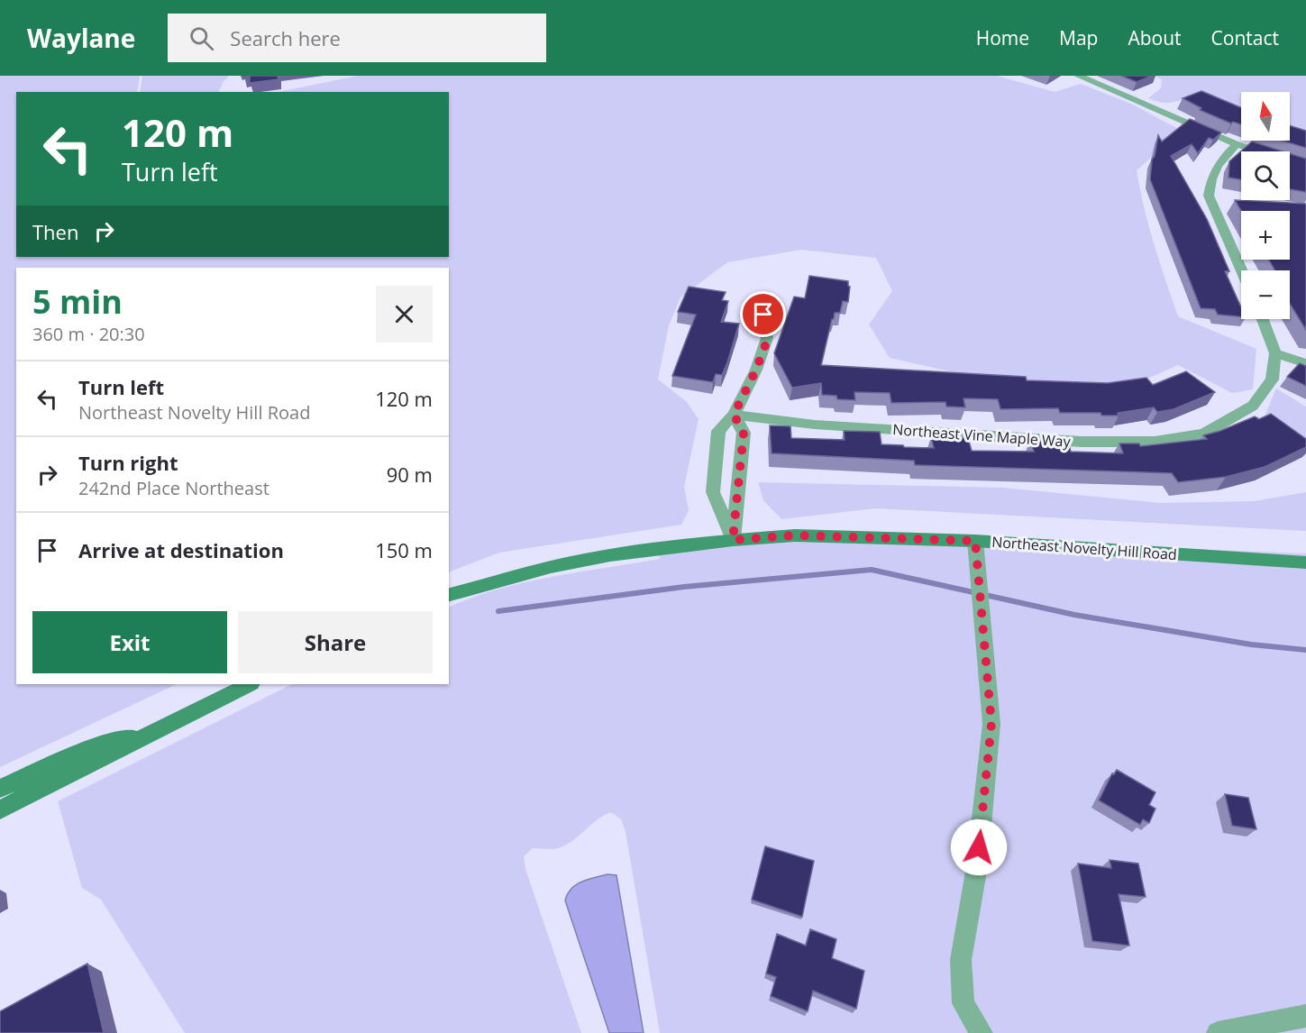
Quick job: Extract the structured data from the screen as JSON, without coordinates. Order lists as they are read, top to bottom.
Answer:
{
  "streets": {
    "main road": ["Northeast Novelty Hill Road"],
    "street": ["Northeast Vine Maple Way"]
  },
  "north": "top",
  "page": {
    "header": "Waylane",
    "search": "Search here",
    "nav": [
      "Home",
      "Map",
      "About",
      "Contact"
    ],
    "map_buttons": ["+", "−"],
    "turn": ["120 m", "Turn left"],
    "then": "Then",
    "heading": ["5 min", "360 m · 20:30"],
    "list": [
      {
        "name": "Turn left",
        "note": "Northeast Novelty Hill Road",
        "value": "120 m"
      },
      {
        "name": "Turn right",
        "note": "242nd Place Northeast",
        "value": "90 m"
      },
      {
        "name": "Arrive at destination",
        "value": "150 m"
      }
    ],
    "buttons": ["Exit", "Share"]
  }
}
